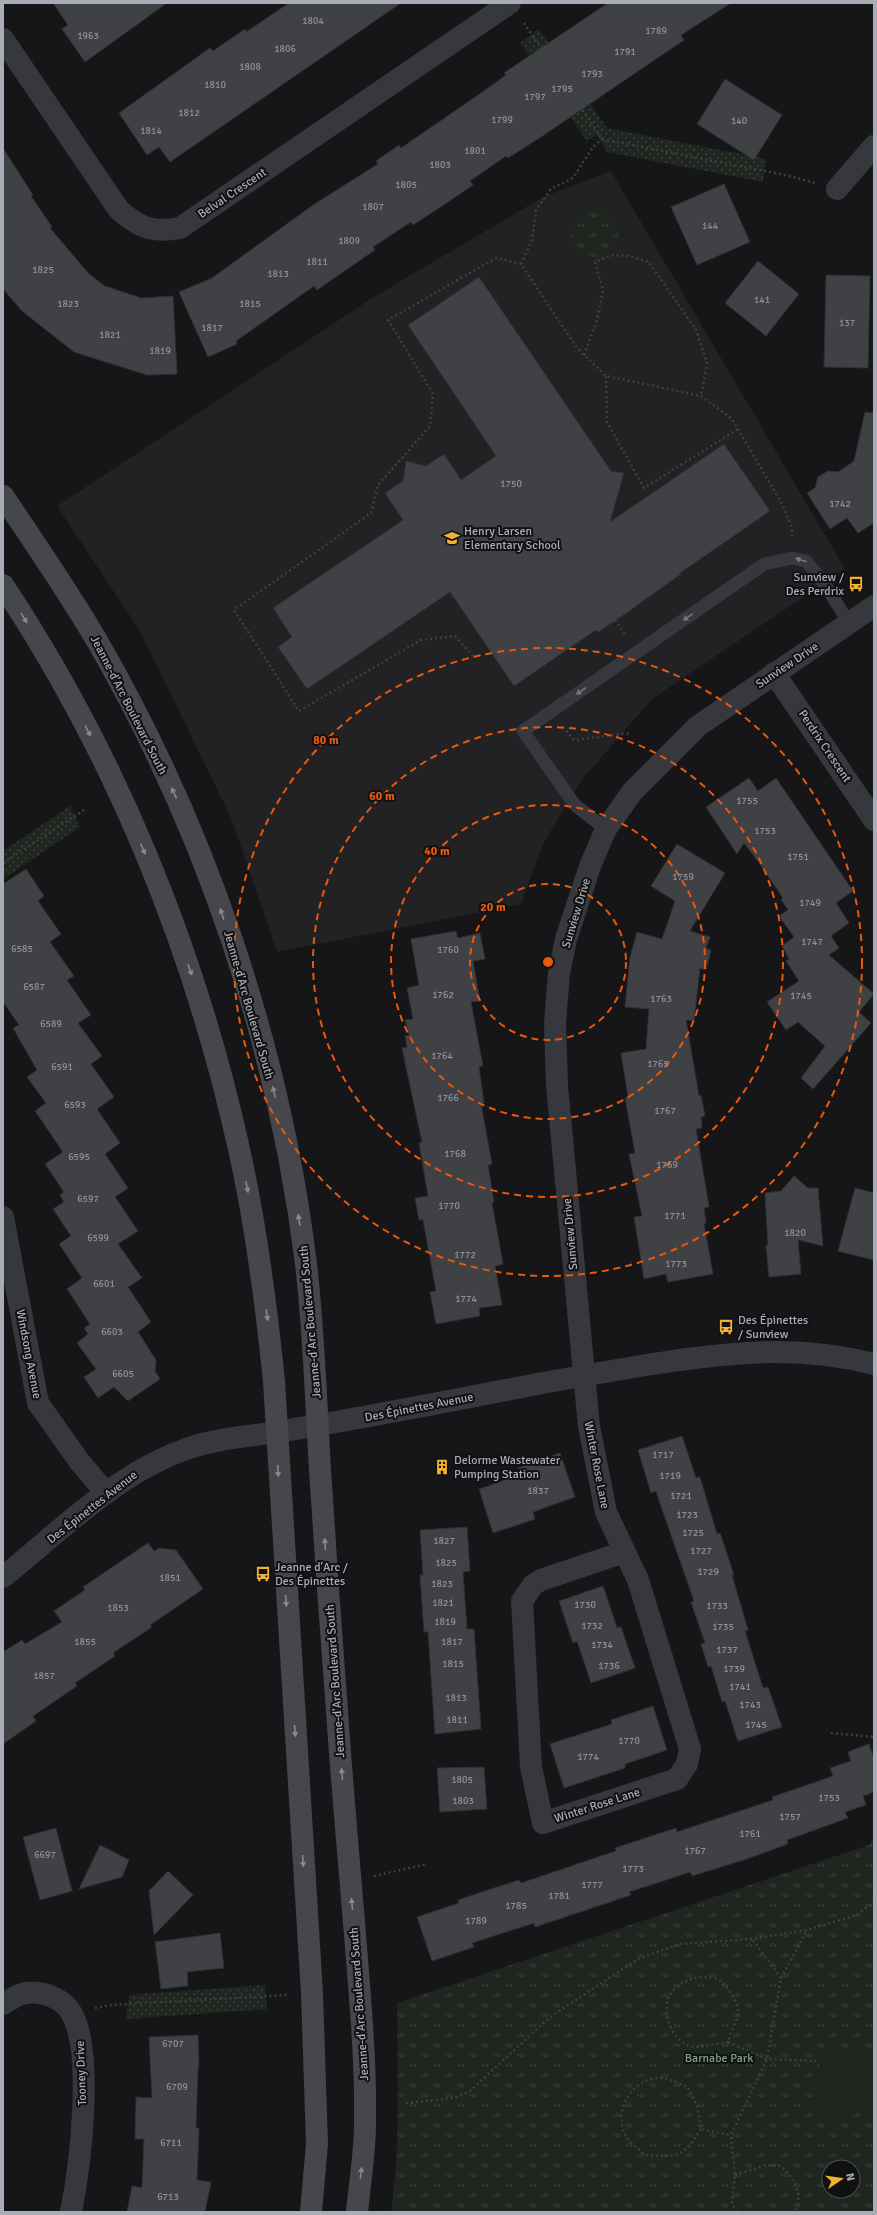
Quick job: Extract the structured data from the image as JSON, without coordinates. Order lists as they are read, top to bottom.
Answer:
{
  "streets": {
    "main road": ["Jeanne-d'Arc Boulevard South"],
    "street": [
      "Belval Crescent",
      "Sunview Drive",
      "Perdrix Crescent",
      "Windsong Avenue",
      "Des Épinettes Avenue",
      "Winter Rose Lane",
      "Tooney Drive"
    ]
  },
  "crossings": [
    ["Sunview Drive", "Perdrix Crescent"],
    ["Sunview Drive", "Des Épinettes Avenue"],
    ["Sunview Drive", "Winter Rose Lane"],
    ["Jeanne-d'Arc Boulevard South", "Des Épinettes Avenue"],
    ["Windsong Avenue", "Des Épinettes Avenue"],
    ["Des Épinettes Avenue", "Winter Rose Lane"]
  ],
  "parks": ["Barnabe Park"],
  "places": {
    "school or university": ["Henry Larsen Elementary School"],
    "bus stop": ["Sunview / Des Perdrix", "Des Épinettes / Sunview", "Jeanne d'Arc / Des Épinettes"],
    "building": ["Delorme Wastewater Pumping Station"]
  },
  "house_numbers": [
    "1804",
    "1789",
    "1963",
    "1806",
    "1791",
    "1808",
    "1793",
    "1810",
    "1795",
    "1797",
    "1812",
    "1799",
    "140",
    "1814",
    "1801",
    "1803",
    "1805",
    "1807",
    "144",
    "1809",
    "1811",
    "1825",
    "1813",
    "141",
    "1823",
    "1815",
    "137",
    "1817",
    "1821",
    "1819",
    "1750",
    "1742",
    "1755",
    "1753",
    "1751",
    "1759",
    "1749",
    "1747",
    "6585",
    "1760",
    "6587",
    "1762",
    "1745",
    "1763",
    "6589",
    "1764",
    "1765",
    "6591",
    "1766",
    "6593",
    "1767",
    "1768",
    "6595",
    "1769",
    "6597",
    "1770",
    "1771",
    "1820",
    "6599",
    "1772",
    "1773",
    "6601",
    "1774",
    "6603",
    "6605",
    "1717",
    "1719",
    "1837",
    "1721",
    "1723",
    "1725",
    "1827",
    "1727",
    "1825",
    "1729",
    "1851",
    "1823",
    "1821",
    "1730",
    "1733",
    "1853",
    "1819",
    "1732",
    "1735",
    "1855",
    "1817",
    "1734",
    "1737",
    "1815",
    "1736",
    "1739",
    "1857",
    "1741",
    "1813",
    "1743",
    "1811",
    "1745",
    "1770",
    "1774",
    "1805",
    "1753",
    "1803",
    "1757",
    "1761",
    "1767",
    "6697",
    "1773",
    "1777",
    "1781",
    "1785",
    "1789",
    "6707",
    "6709",
    "6711",
    "6713"
  ],
  "north": "right",
  "rings": [
    "80 m",
    "60 m",
    "40 m",
    "20 m"
  ]
}
